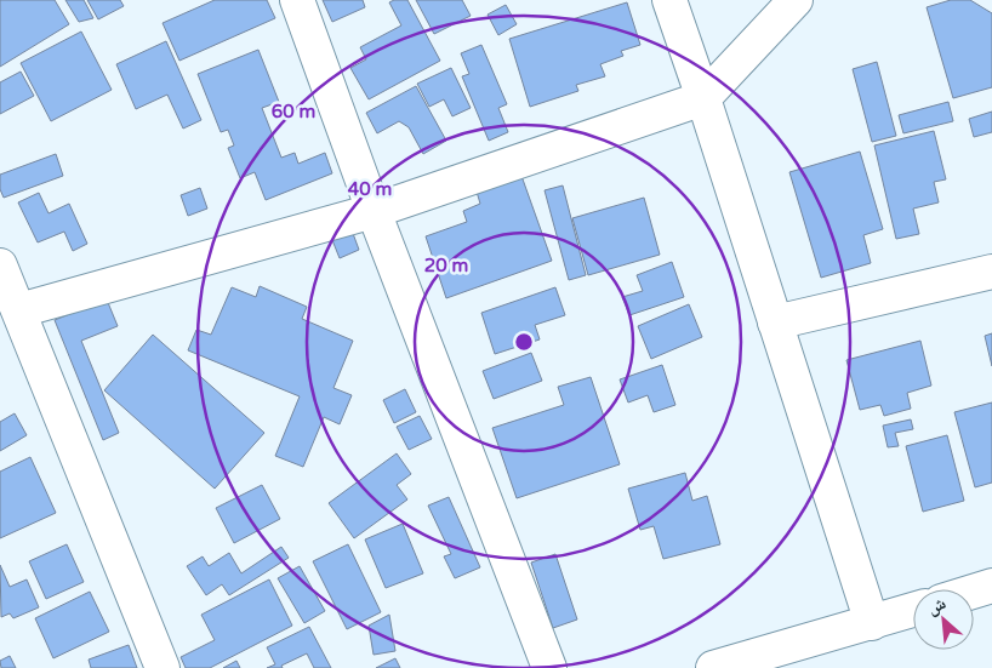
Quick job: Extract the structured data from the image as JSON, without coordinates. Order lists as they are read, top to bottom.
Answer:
{
  "north": "top left",
  "rings": ["60 m", "40 m", "20 m"]
}
